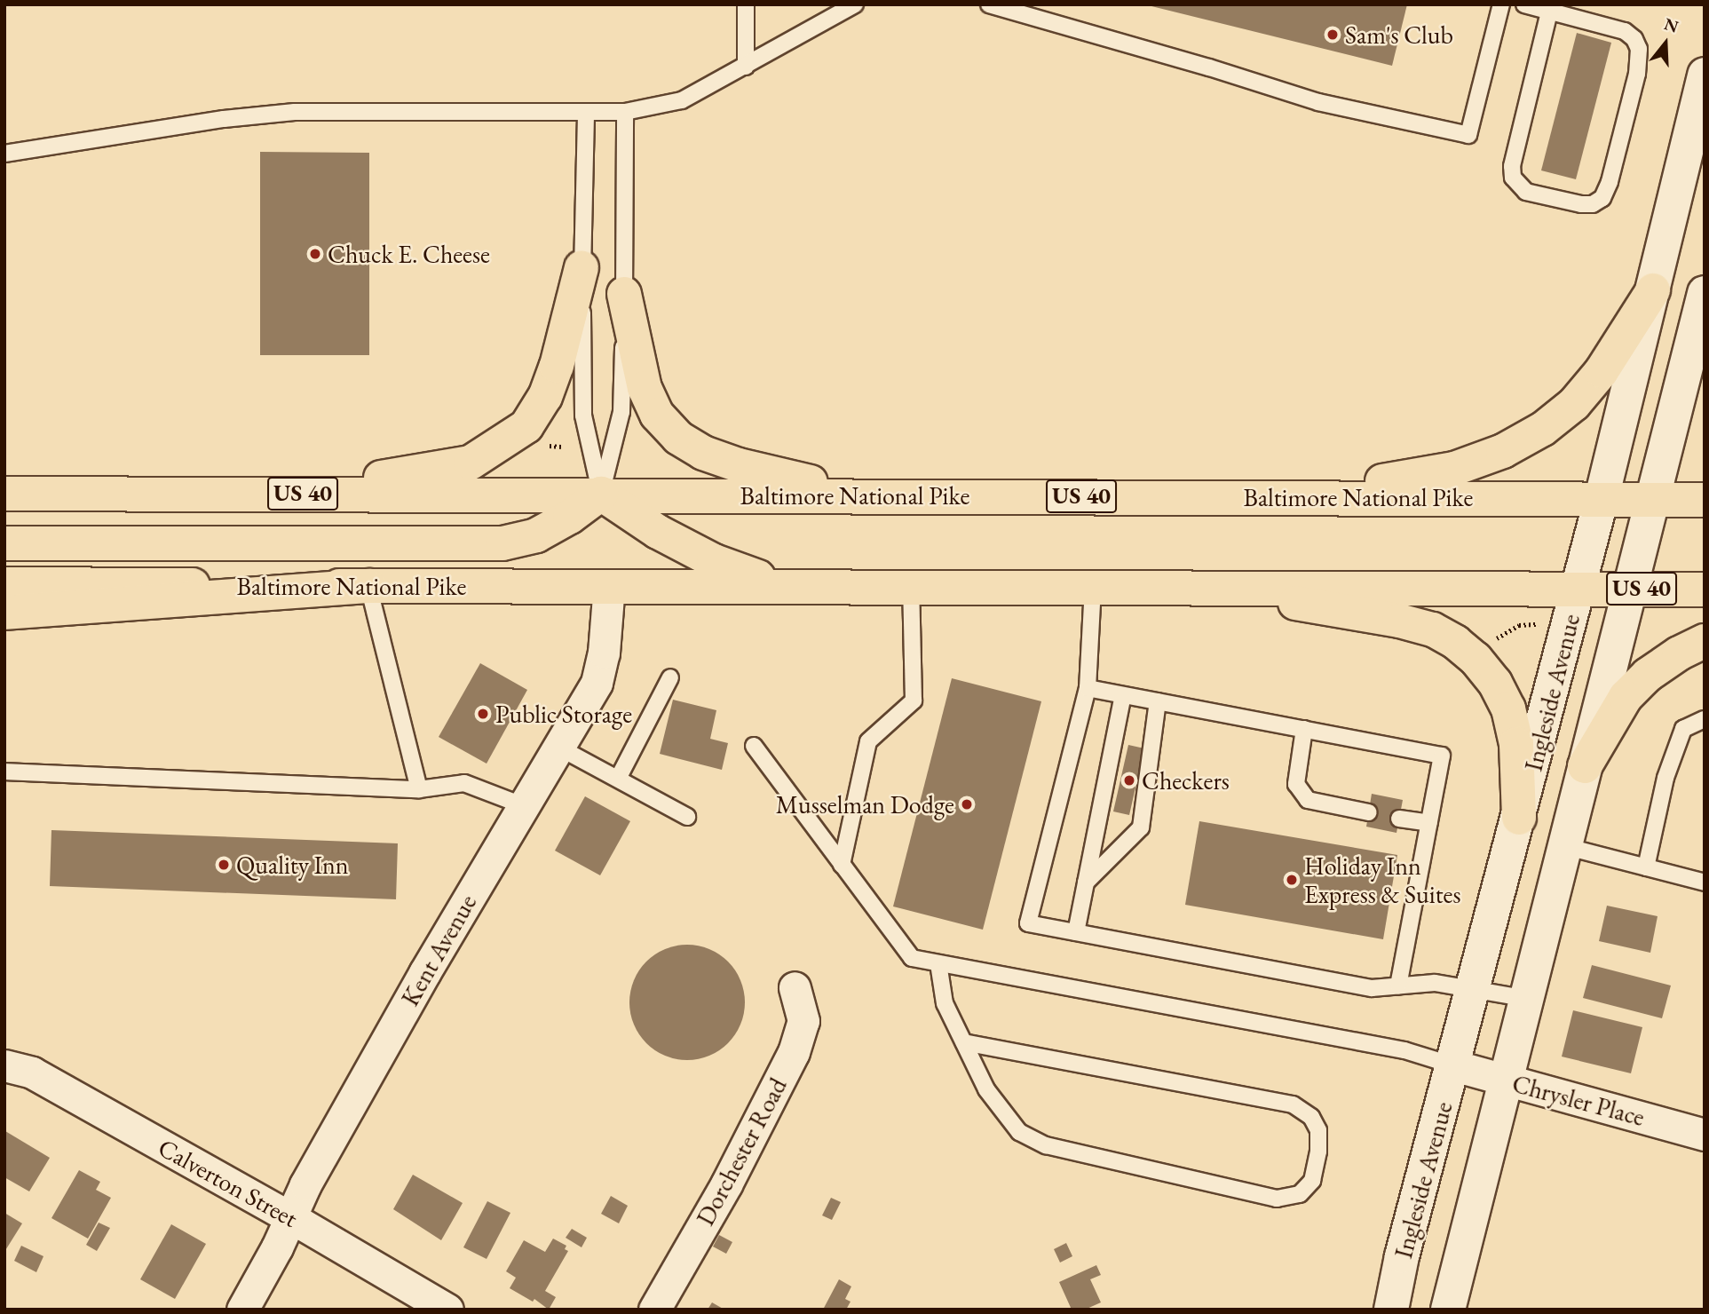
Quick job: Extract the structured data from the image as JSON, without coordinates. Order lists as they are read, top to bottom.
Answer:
{
  "streets": {
    "main road": ["US 40", "Baltimore National Pike", "Ingleside Avenue"],
    "street": [
      "Kent Avenue",
      "Chrysler Place",
      "Dorchester Road",
      "Calverton Street"
    ]
  },
  "crossings": [
    ["Baltimore National Pike", "Ingleside Avenue"],
    ["Baltimore National Pike", "Kent Avenue"],
    ["Ingleside Avenue", "Chrysler Place"],
    ["Kent Avenue", "Calverton Street"]
  ],
  "places": [
    "Sam's Club",
    "Chuck E. Cheese",
    "Public Storage",
    "Checkers",
    "Musselman Dodge",
    "Quality Inn",
    "Holiday Inn Express & Suites"
  ],
  "north": "top"
}
